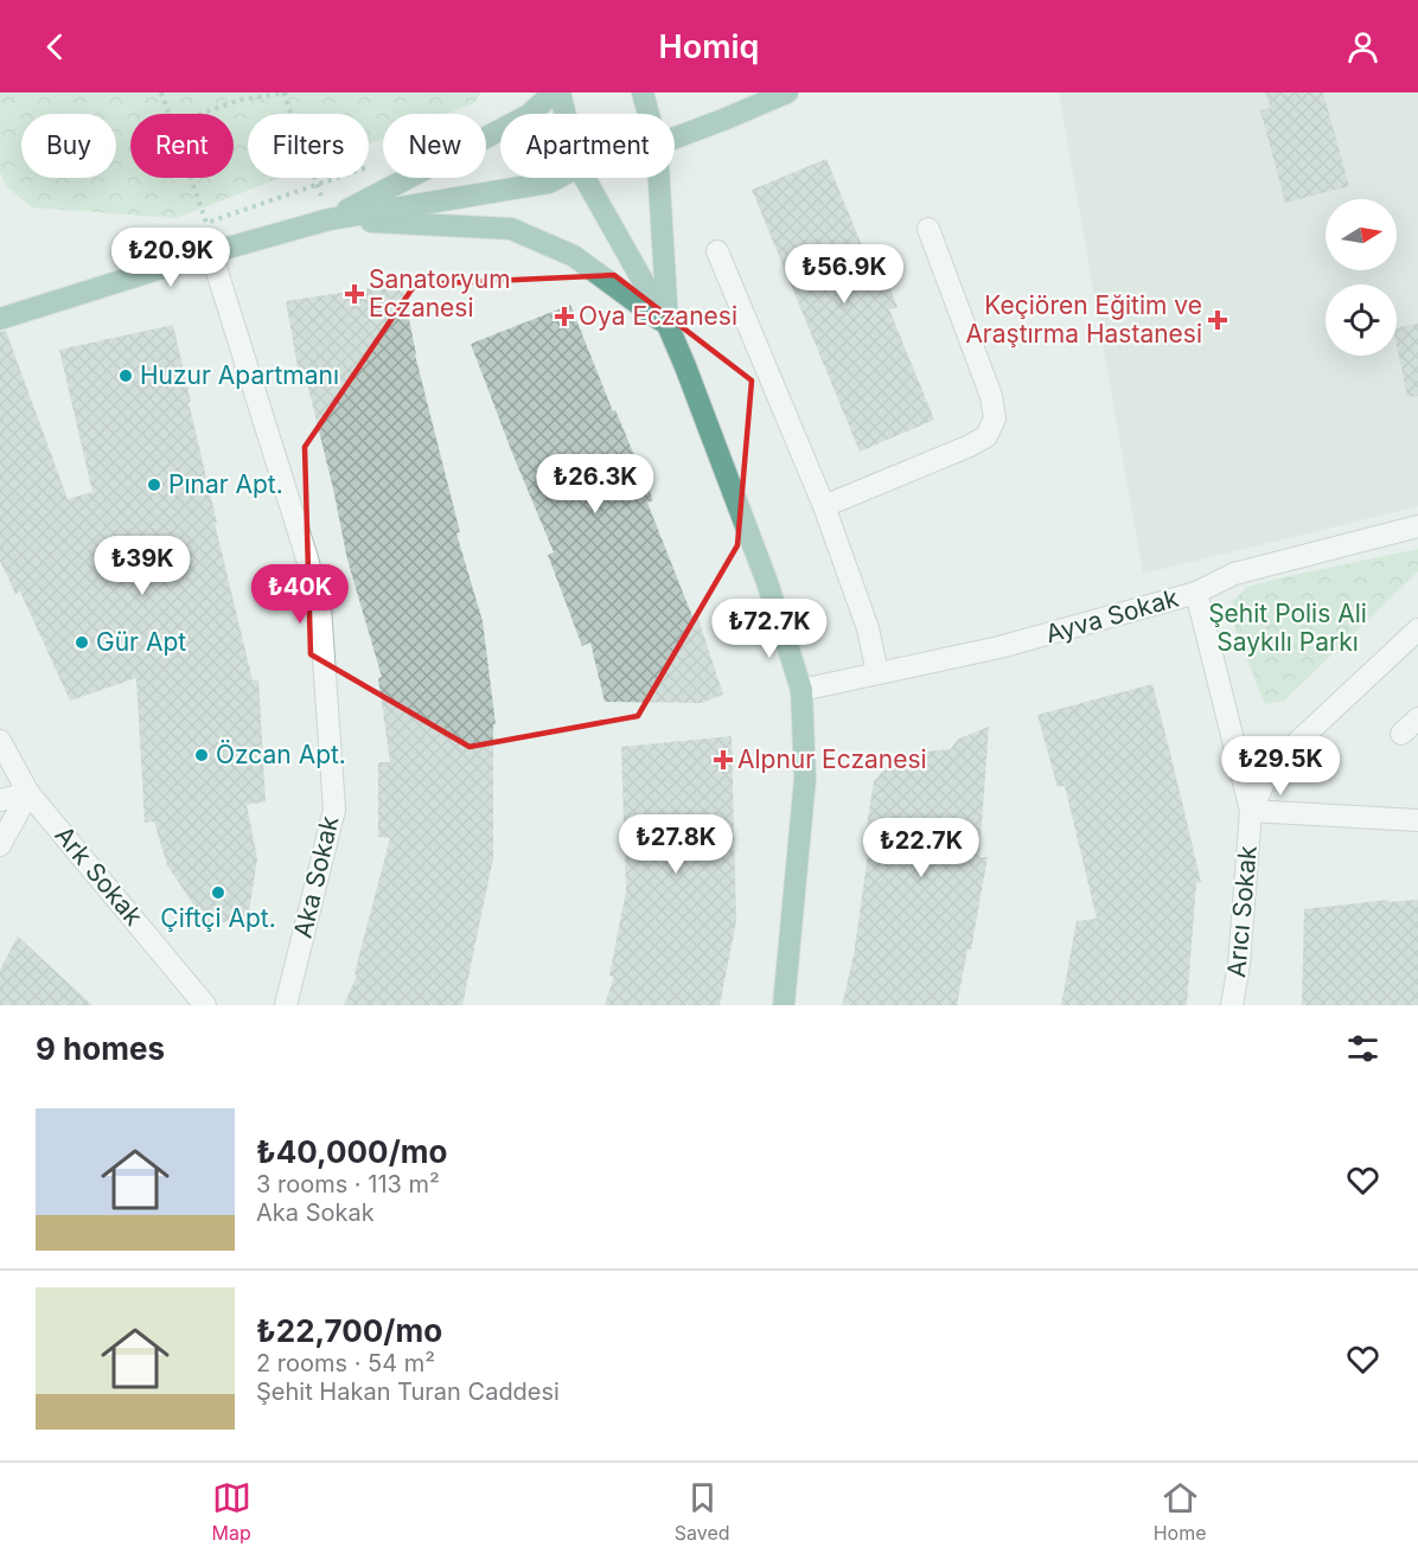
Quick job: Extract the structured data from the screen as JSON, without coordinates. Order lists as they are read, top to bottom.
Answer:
{
  "streets": {
    "street": [
      "Ayva Sokak",
      "Ark Sokak",
      "Aka Sokak",
      "Arıcı Sokak"
    ]
  },
  "parks": ["Şehit Polis Ali Saykılı Parkı"],
  "places": {
    "health": [
      "Sanatoryum Eczanesi",
      "Oya Eczanesi",
      "Keçiören Eğitim ve Araştırma Hastanesi",
      "Alpnur Eczanesi"
    ],
    "other": [
      "Huzur Apartmanı",
      "Pınar Apt.",
      "Gür Apt",
      "Özcan Apt.",
      "Çiftçi Apt."
    ]
  },
  "north": "right",
  "page": {
    "header": "Homiq",
    "chip": [
      "Buy",
      "Rent",
      "Filters",
      "New",
      "Apartment"
    ],
    "price": [
      "₺20.9K",
      "₺56.9K",
      "₺26.3K",
      "₺39K",
      "₺40K",
      "₺72.7K",
      "₺29.5K",
      "₺27.8K",
      "₺22.7K"
    ],
    "heading": "9 homes",
    "list": [
      {
        "name": "₺40,000/mo",
        "note": "3 rooms · 113 m² · Aka Sokak"
      },
      {
        "name": "₺22,700/mo",
        "note": "2 rooms · 54 m² · Şehit Hakan Turan Caddesi"
      }
    ],
    "tabs": ["Map", "Saved", "Home"]
  }
}
